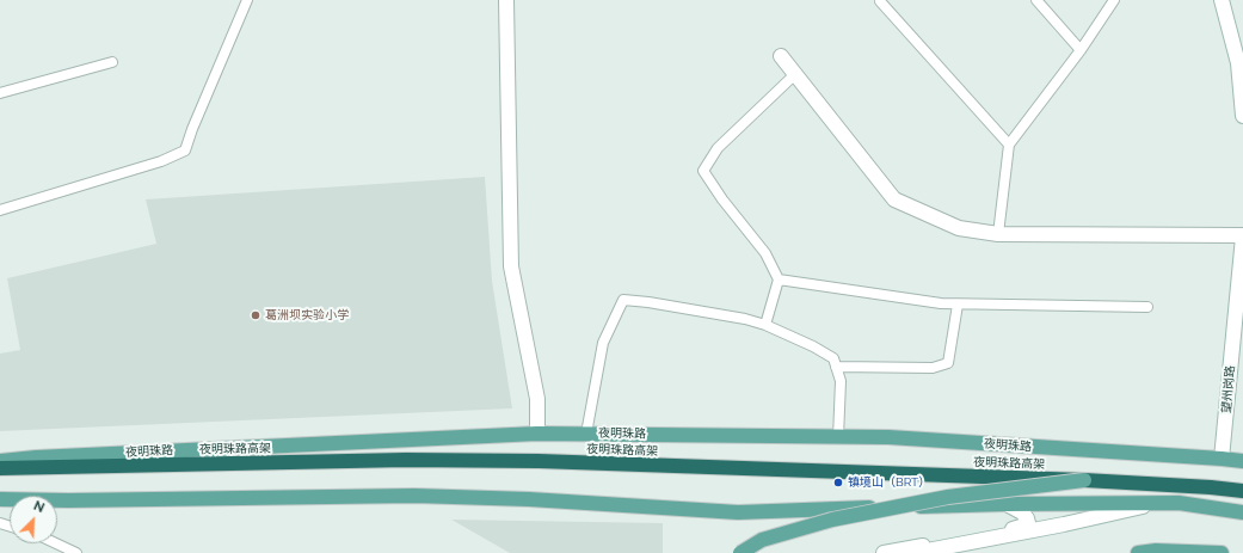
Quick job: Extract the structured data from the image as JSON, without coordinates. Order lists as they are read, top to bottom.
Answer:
{
  "streets": {
    "highway": ["夜明珠路高架"],
    "main road": ["夜明珠路"],
    "street": ["望州岗路"]
  },
  "crossings": [
    ["望州岗路", "夜明珠路"]
  ],
  "places": ["葛洲坝实验小学", "镇境山（BRT）"],
  "north": "top right"
}
